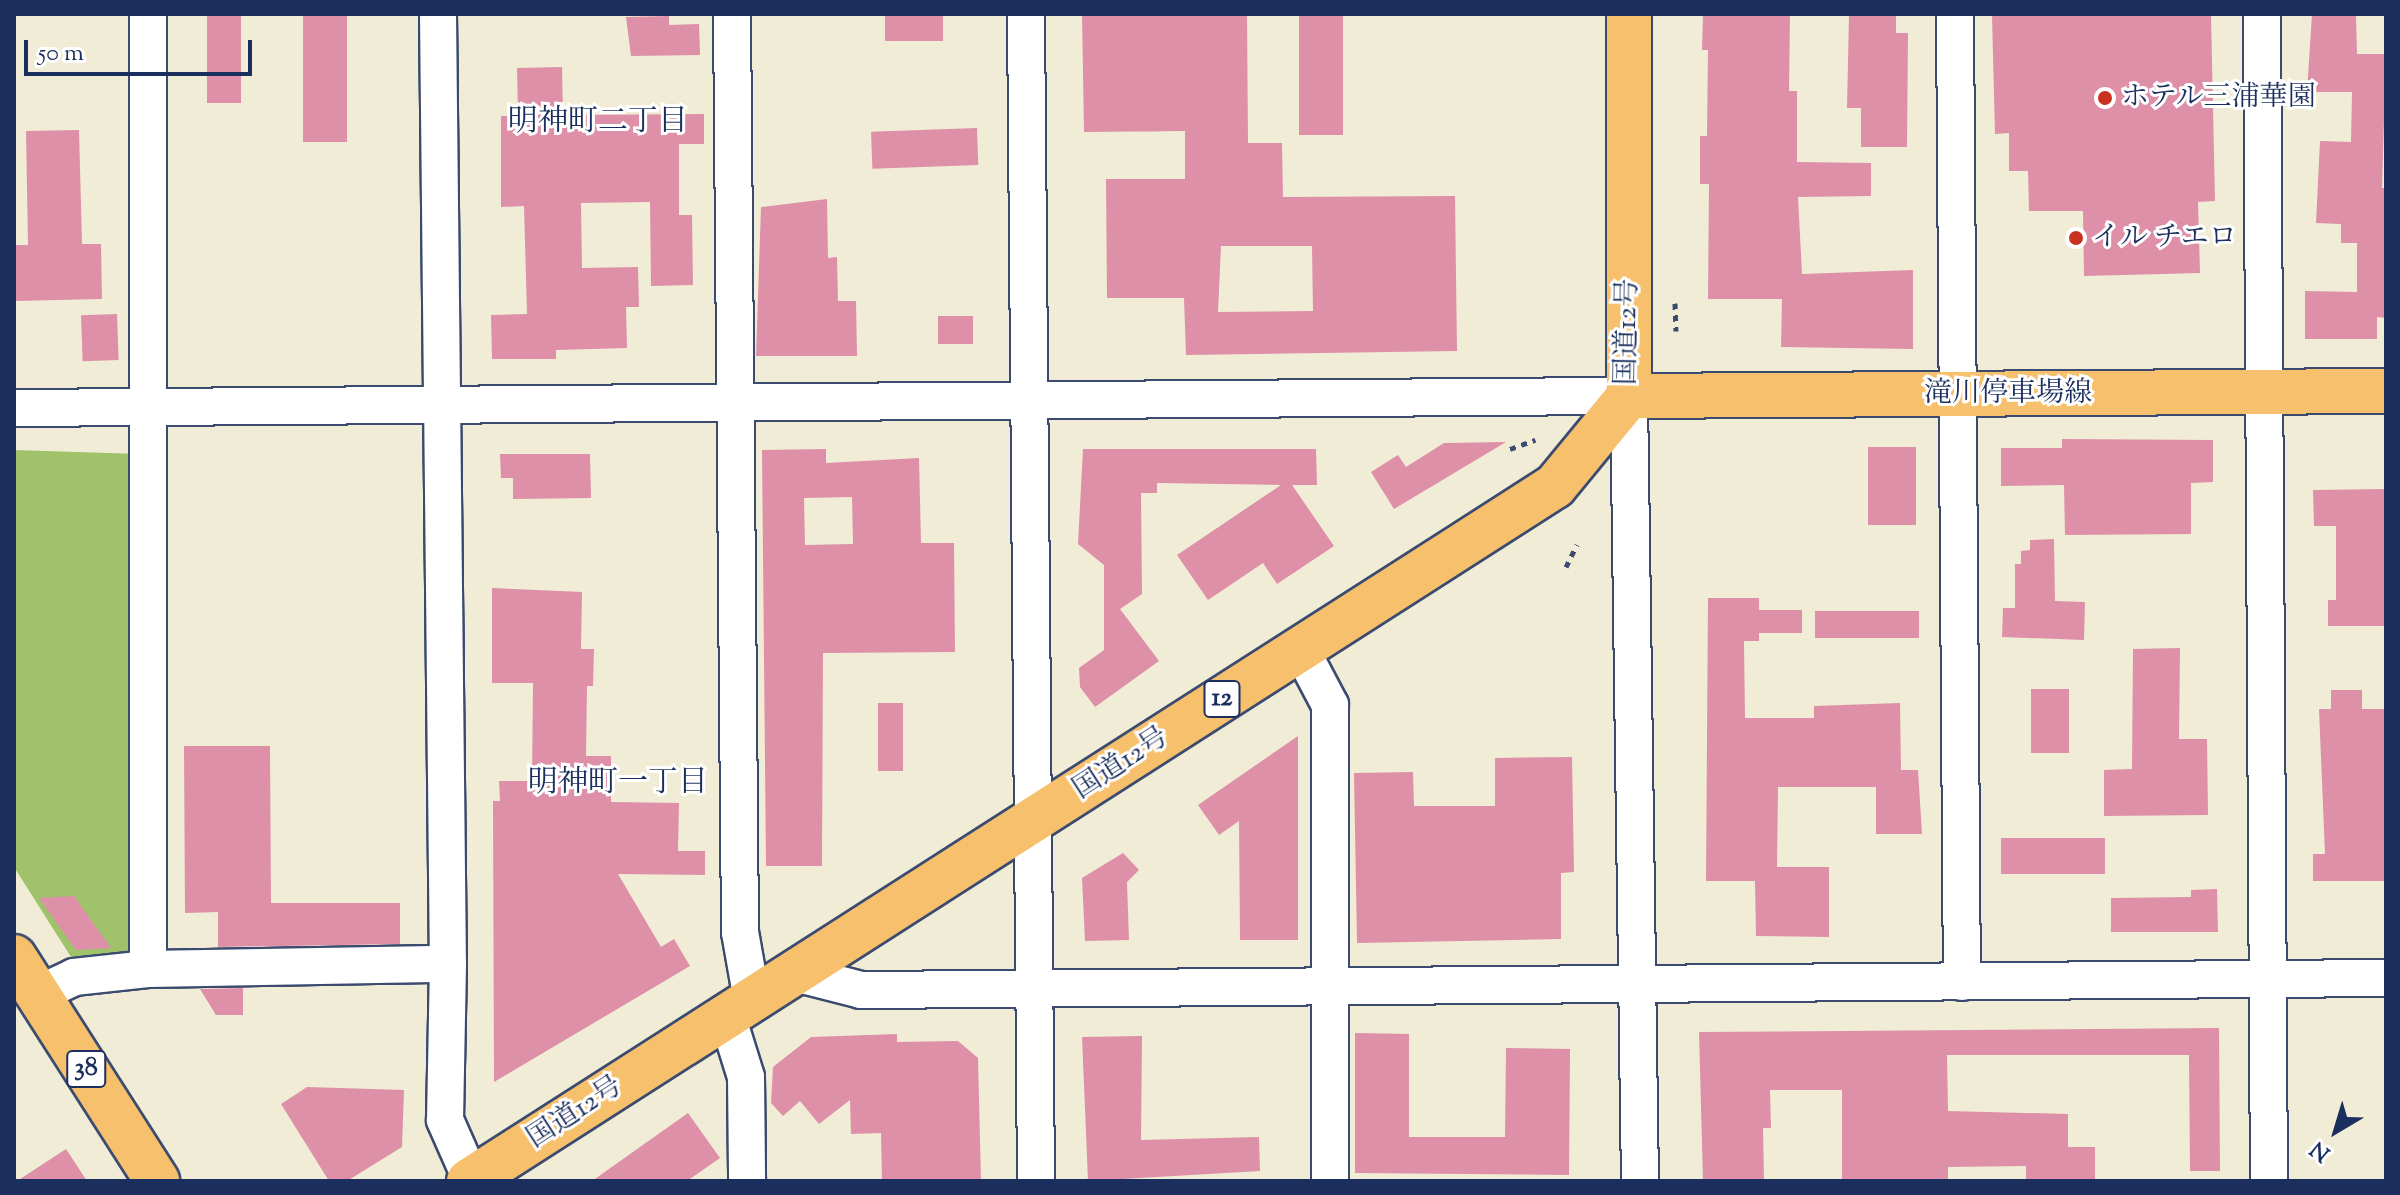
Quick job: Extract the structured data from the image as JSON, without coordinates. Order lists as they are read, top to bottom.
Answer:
{
  "streets": {
    "main road": [
      "国道12号",
      "滝川停車場線",
      "12",
      "38"
    ]
  },
  "crossings": [
    ["国道12号", "滝川停車場線"]
  ],
  "districts": ["明神町二丁目", "明神町一丁目"],
  "places": ["ホテル三浦華園", "イル チエロ"],
  "scale_bar": "50 m",
  "north": "bottom left"
}
